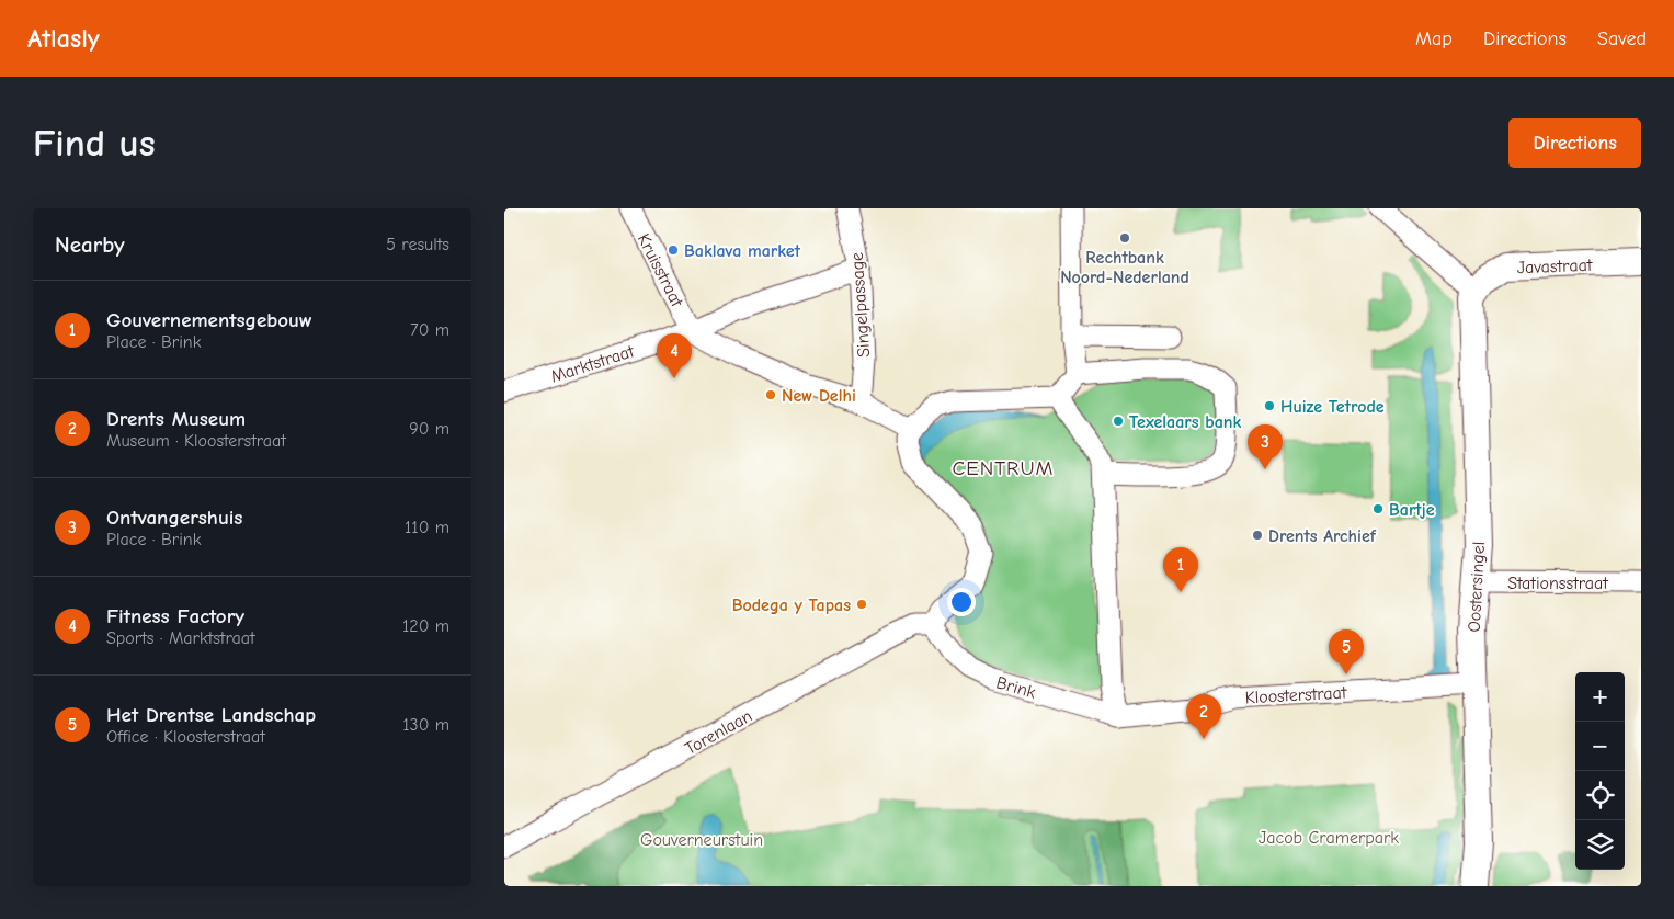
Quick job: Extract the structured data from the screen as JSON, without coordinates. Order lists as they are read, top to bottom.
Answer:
{
  "streets": {
    "main road": ["Javastraat", "Oostersingel"],
    "street": [
      "Kruisstraat",
      "Singelpassage",
      "Marktstraat",
      "Stationsstraat",
      "Brink",
      "Kloosterstraat",
      "Torenlaan"
    ]
  },
  "crossings": [
    ["Javastraat", "Oostersingel"],
    ["Kruisstraat", "Marktstraat"],
    ["Singelpassage", "Marktstraat"],
    ["Stationsstraat", "Oostersingel"],
    ["Oostersingel", "Kloosterstraat"],
    ["Brink", "Kloosterstraat"],
    ["Brink", "Torenlaan"]
  ],
  "districts": ["CENTRUM"],
  "parks": ["Jacob Cramerpark", "Gouverneurstuin"],
  "places": [
    "Rechtbank Noord-Nederland",
    "Baklava market",
    "New Delhi",
    "Huize Tetrode",
    "Texelaars bank",
    "Bartje",
    "Drents Archief",
    "Bodega y Tapas"
  ],
  "page": {
    "header": "Atlasly",
    "nav": ["Map", "Directions", "Saved"],
    "buttons": "Directions",
    "title": "Find us",
    "heading": ["Nearby", "5 results"],
    "list": [
      {
        "mark": "1",
        "name": "Gouvernementsgebouw",
        "note": "Place · Brink",
        "value": "70 m"
      },
      {
        "mark": "2",
        "name": "Drents Museum",
        "note": "Museum · Kloosterstraat",
        "value": "90 m"
      },
      {
        "mark": "3",
        "name": "Ontvangershuis",
        "note": "Place · Brink",
        "value": "110 m"
      },
      {
        "mark": "4",
        "name": "Fitness Factory",
        "note": "Sports · Marktstraat",
        "value": "120 m"
      },
      {
        "mark": "5",
        "name": "Het Drentse Landschap",
        "note": "Office · Kloosterstraat",
        "value": "130 m"
      }
    ],
    "pins": [
      "4",
      "3",
      "1",
      "5",
      "2"
    ],
    "map_buttons": ["+", "−"]
  }
}
